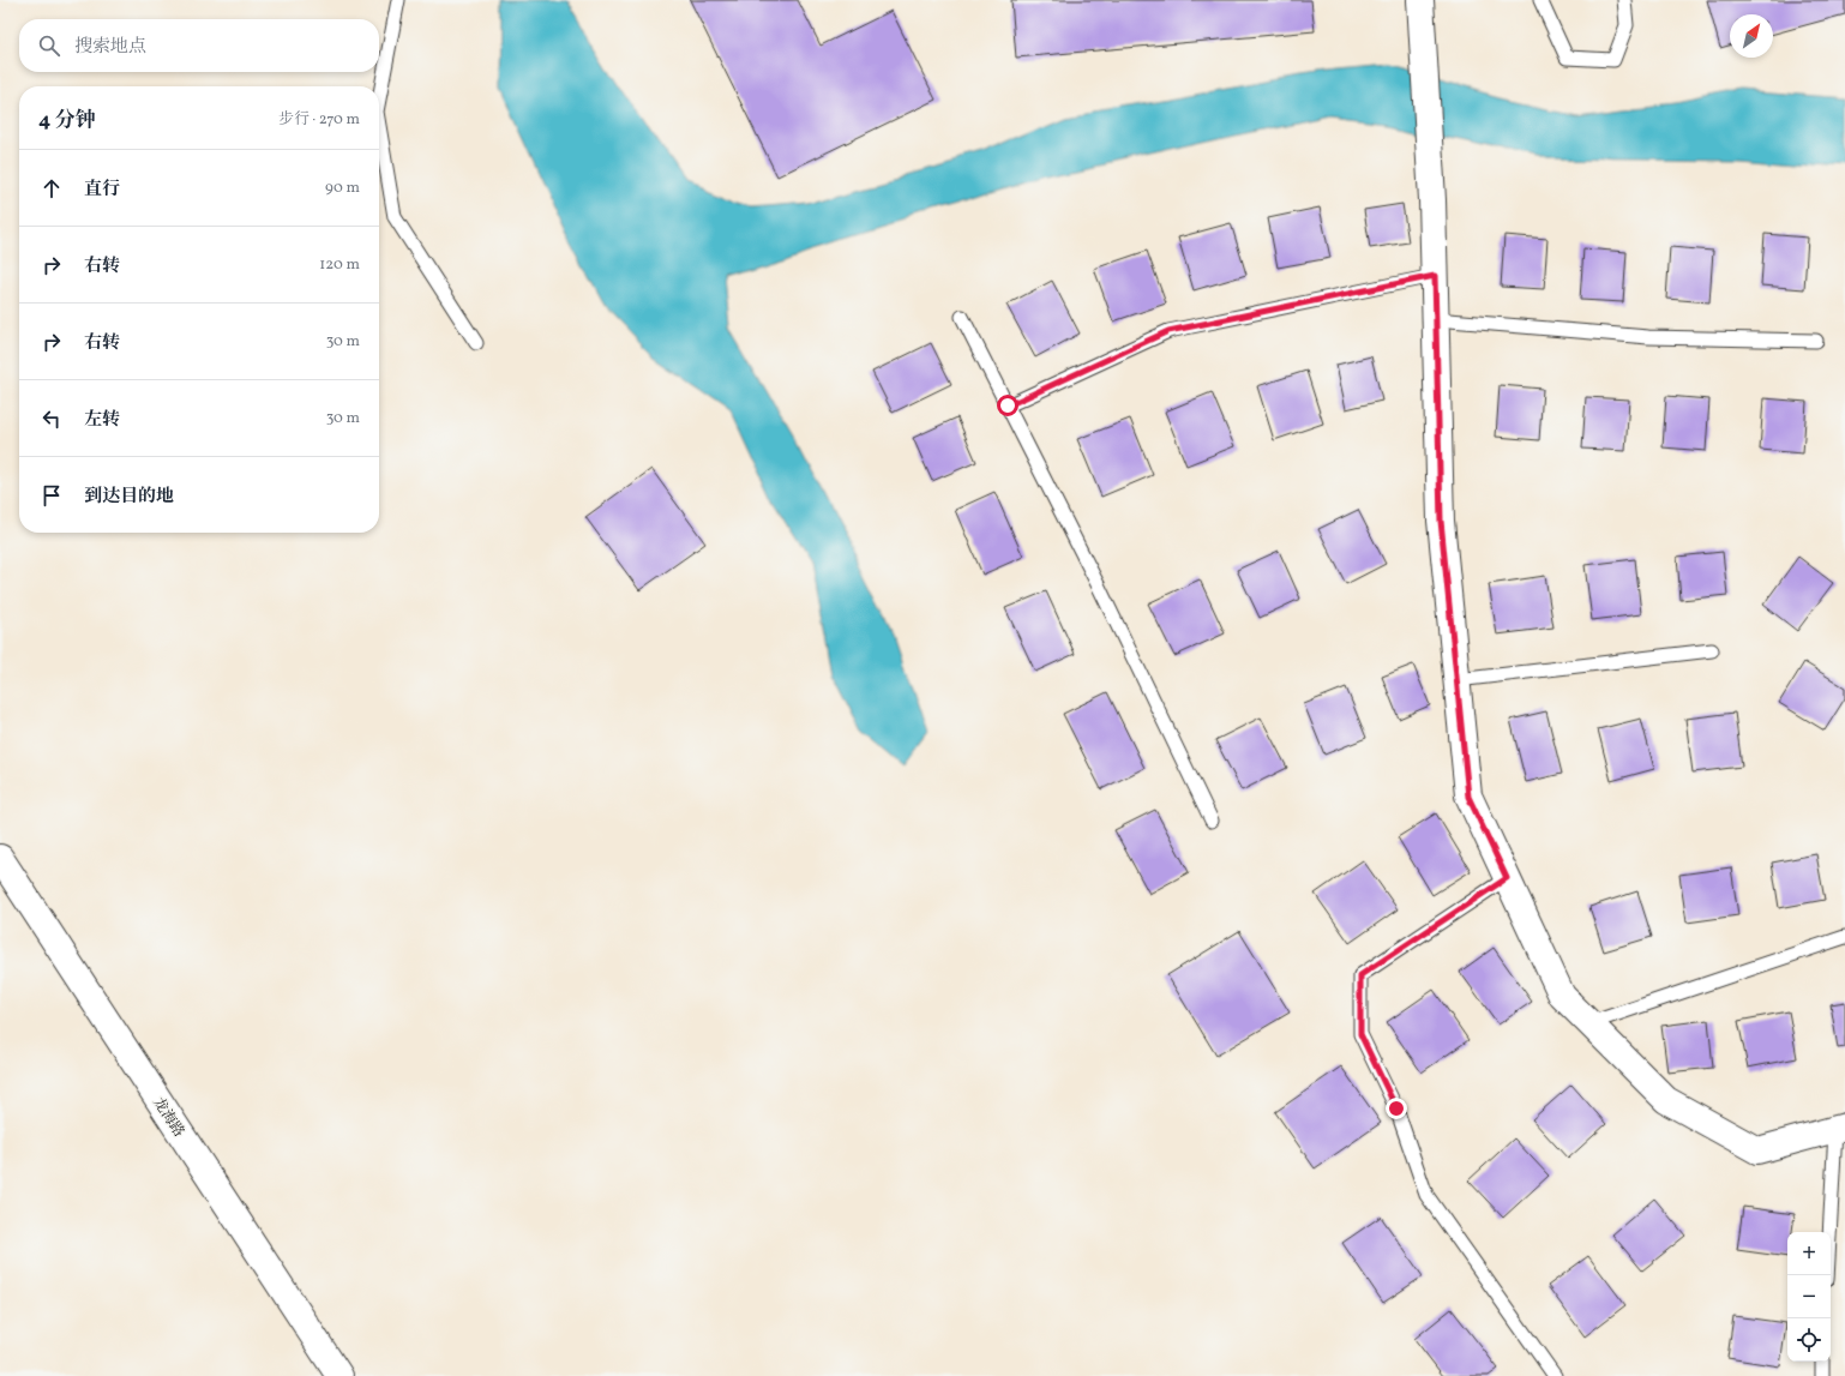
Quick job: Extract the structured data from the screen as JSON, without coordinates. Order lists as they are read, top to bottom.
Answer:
{
  "streets": {
    "street": ["龙海路"]
  },
  "north": "top right",
  "page": {
    "search": "搜索地点",
    "heading": ["4 分钟", "步行 · 270 m"],
    "list": [
      ["直行", "90 m"],
      ["右转", "120 m"],
      ["右转", "30 m"],
      ["左转", "30 m"],
      "到达目的地"
    ],
    "map_buttons": ["+", "−"]
  }
}
